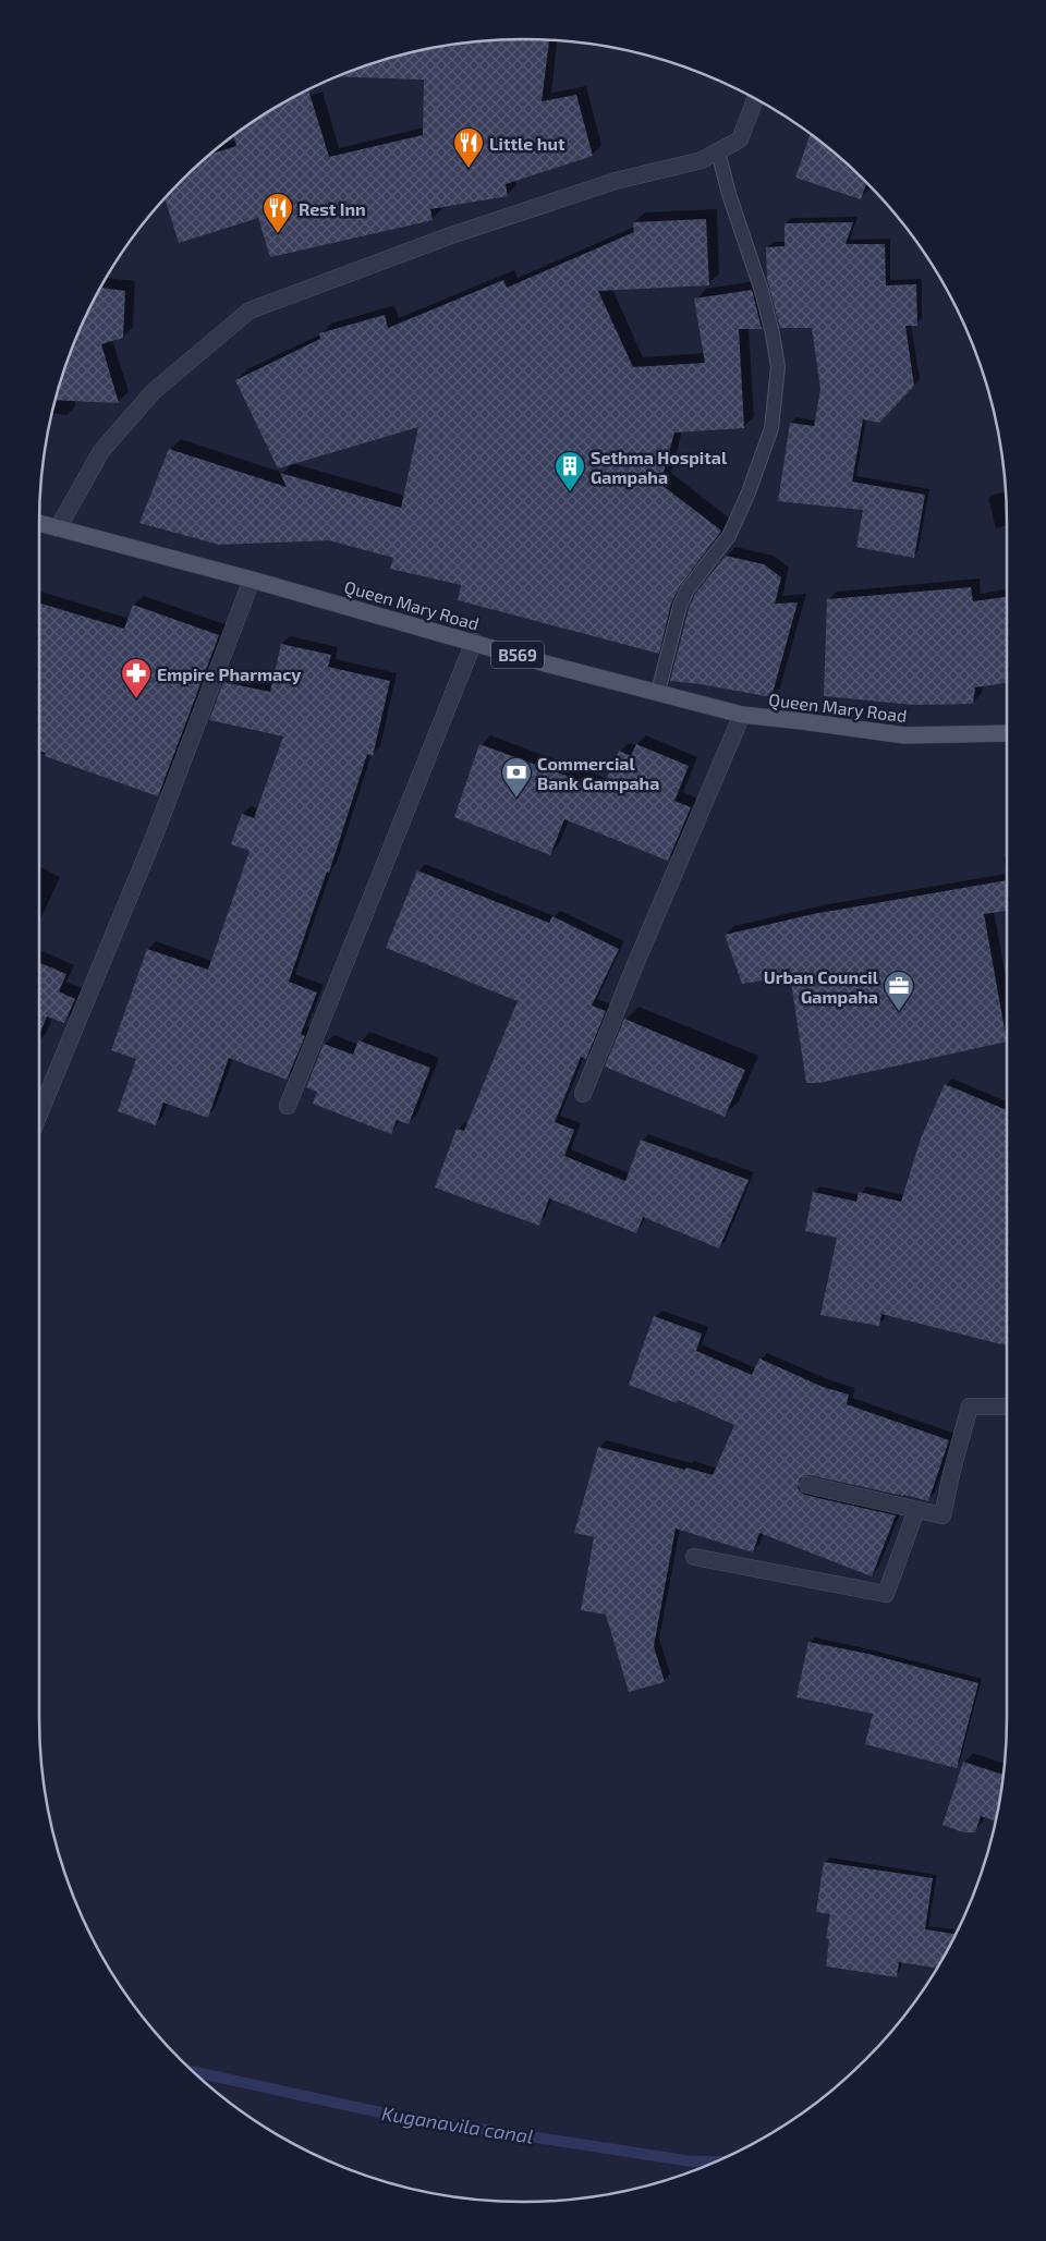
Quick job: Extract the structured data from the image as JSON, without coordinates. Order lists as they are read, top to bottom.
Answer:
{
  "streets": {
    "main road": ["Queen Mary Road", "B569"]
  },
  "water": ["Kuganavila canal"],
  "places": {
    "restaurant": ["Little hut", "Rest Inn"],
    "building": ["Sethma Hospital Gampaha"],
    "pharmacy": ["Empire Pharmacy"],
    "bank": ["Commercial Bank Gampaha"],
    "office": ["Urban Council Gampaha"]
  }
}
